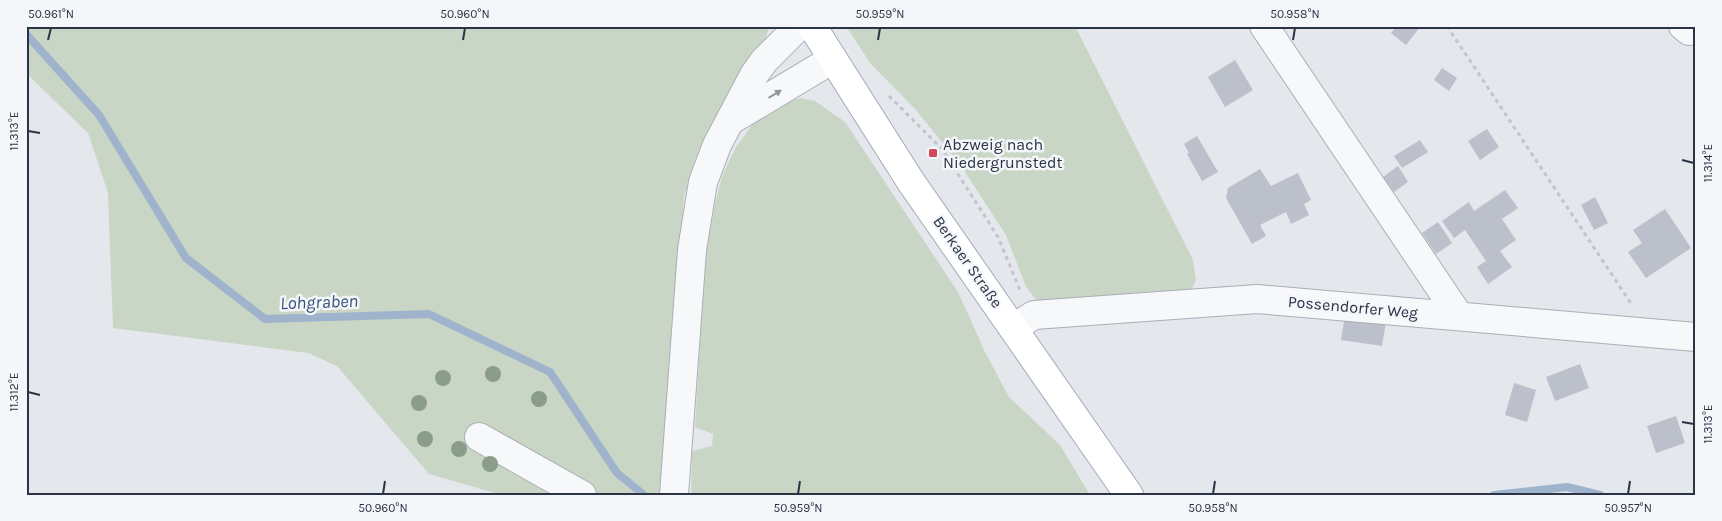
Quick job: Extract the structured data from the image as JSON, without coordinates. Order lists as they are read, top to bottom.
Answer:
{
  "streets": {
    "main road": ["Berkaer Straße"],
    "street": ["Possendorfer Weg"]
  },
  "crossings": [
    ["Berkaer Straße", "Possendorfer Weg"]
  ],
  "water": ["Lohgraben"],
  "places": {
    "transit": ["Abzweig nach Niedergrunstedt"]
  },
  "coordinates": [
    "50.961°N",
    "50.960°N",
    "50.959°N",
    "50.958°N",
    "11.313°E",
    "11.314°E",
    "11.312°E",
    "50.957°N"
  ]
}
